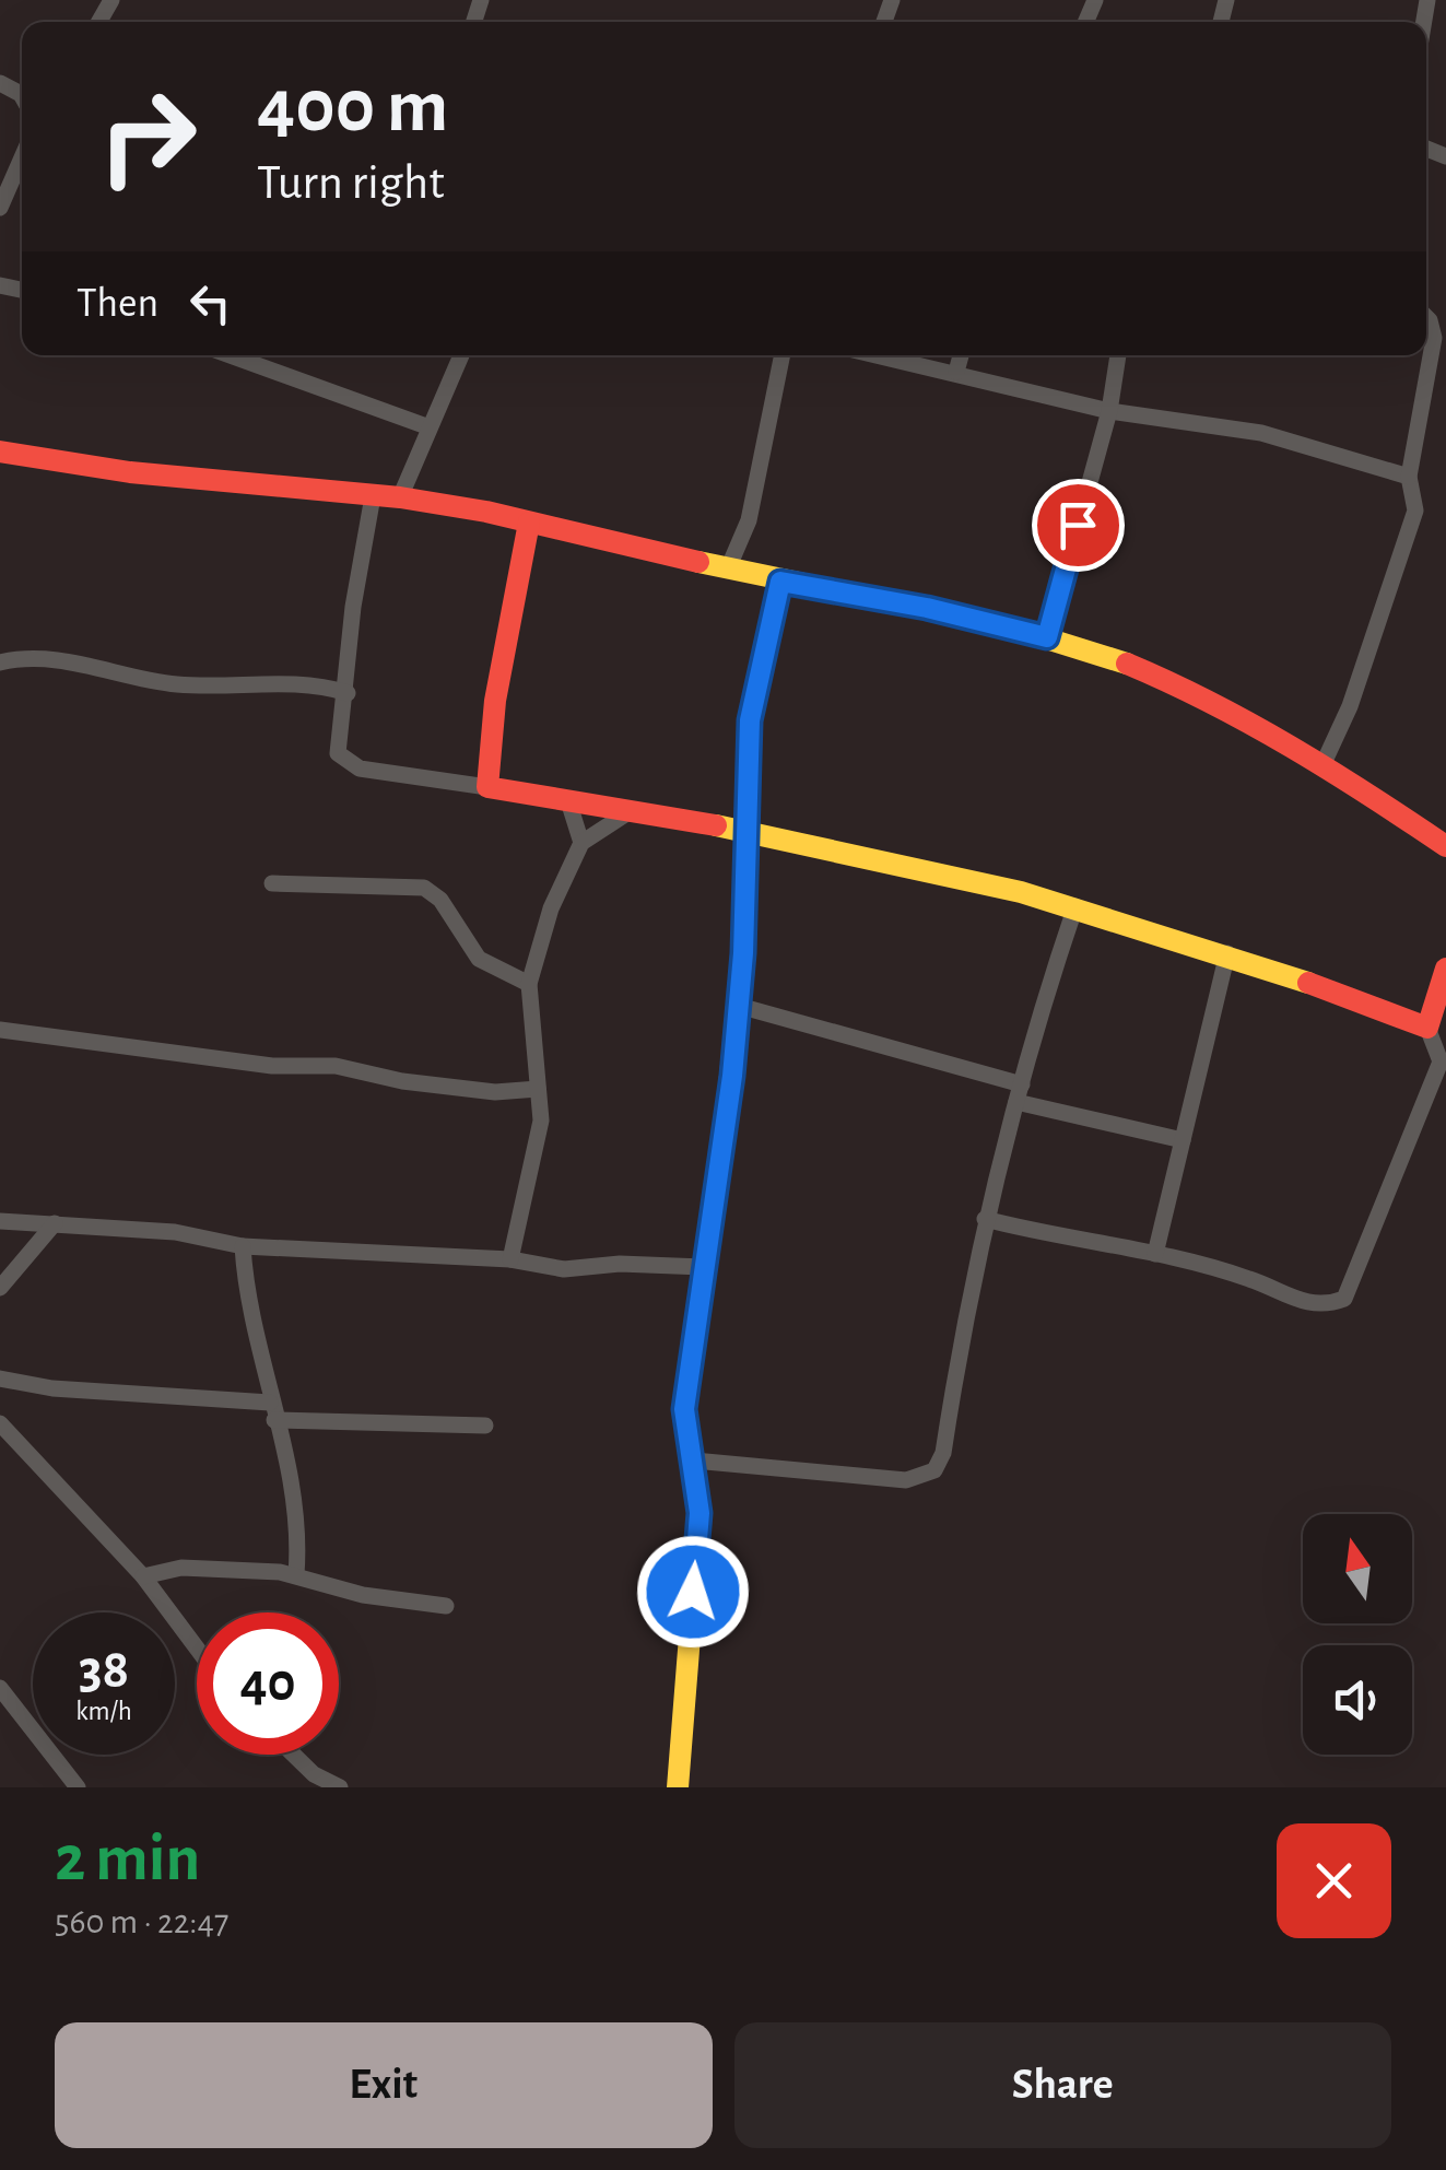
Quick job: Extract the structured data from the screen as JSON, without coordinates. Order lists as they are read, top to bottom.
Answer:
{
  "north": "top",
  "page": {
    "turn": ["400 m", "Turn right"],
    "then": "Then",
    "speed": "38 km/h",
    "limit": "40",
    "heading": ["2 min", "560 m · 22:47"],
    "buttons": ["Exit", "Share"]
  }
}
